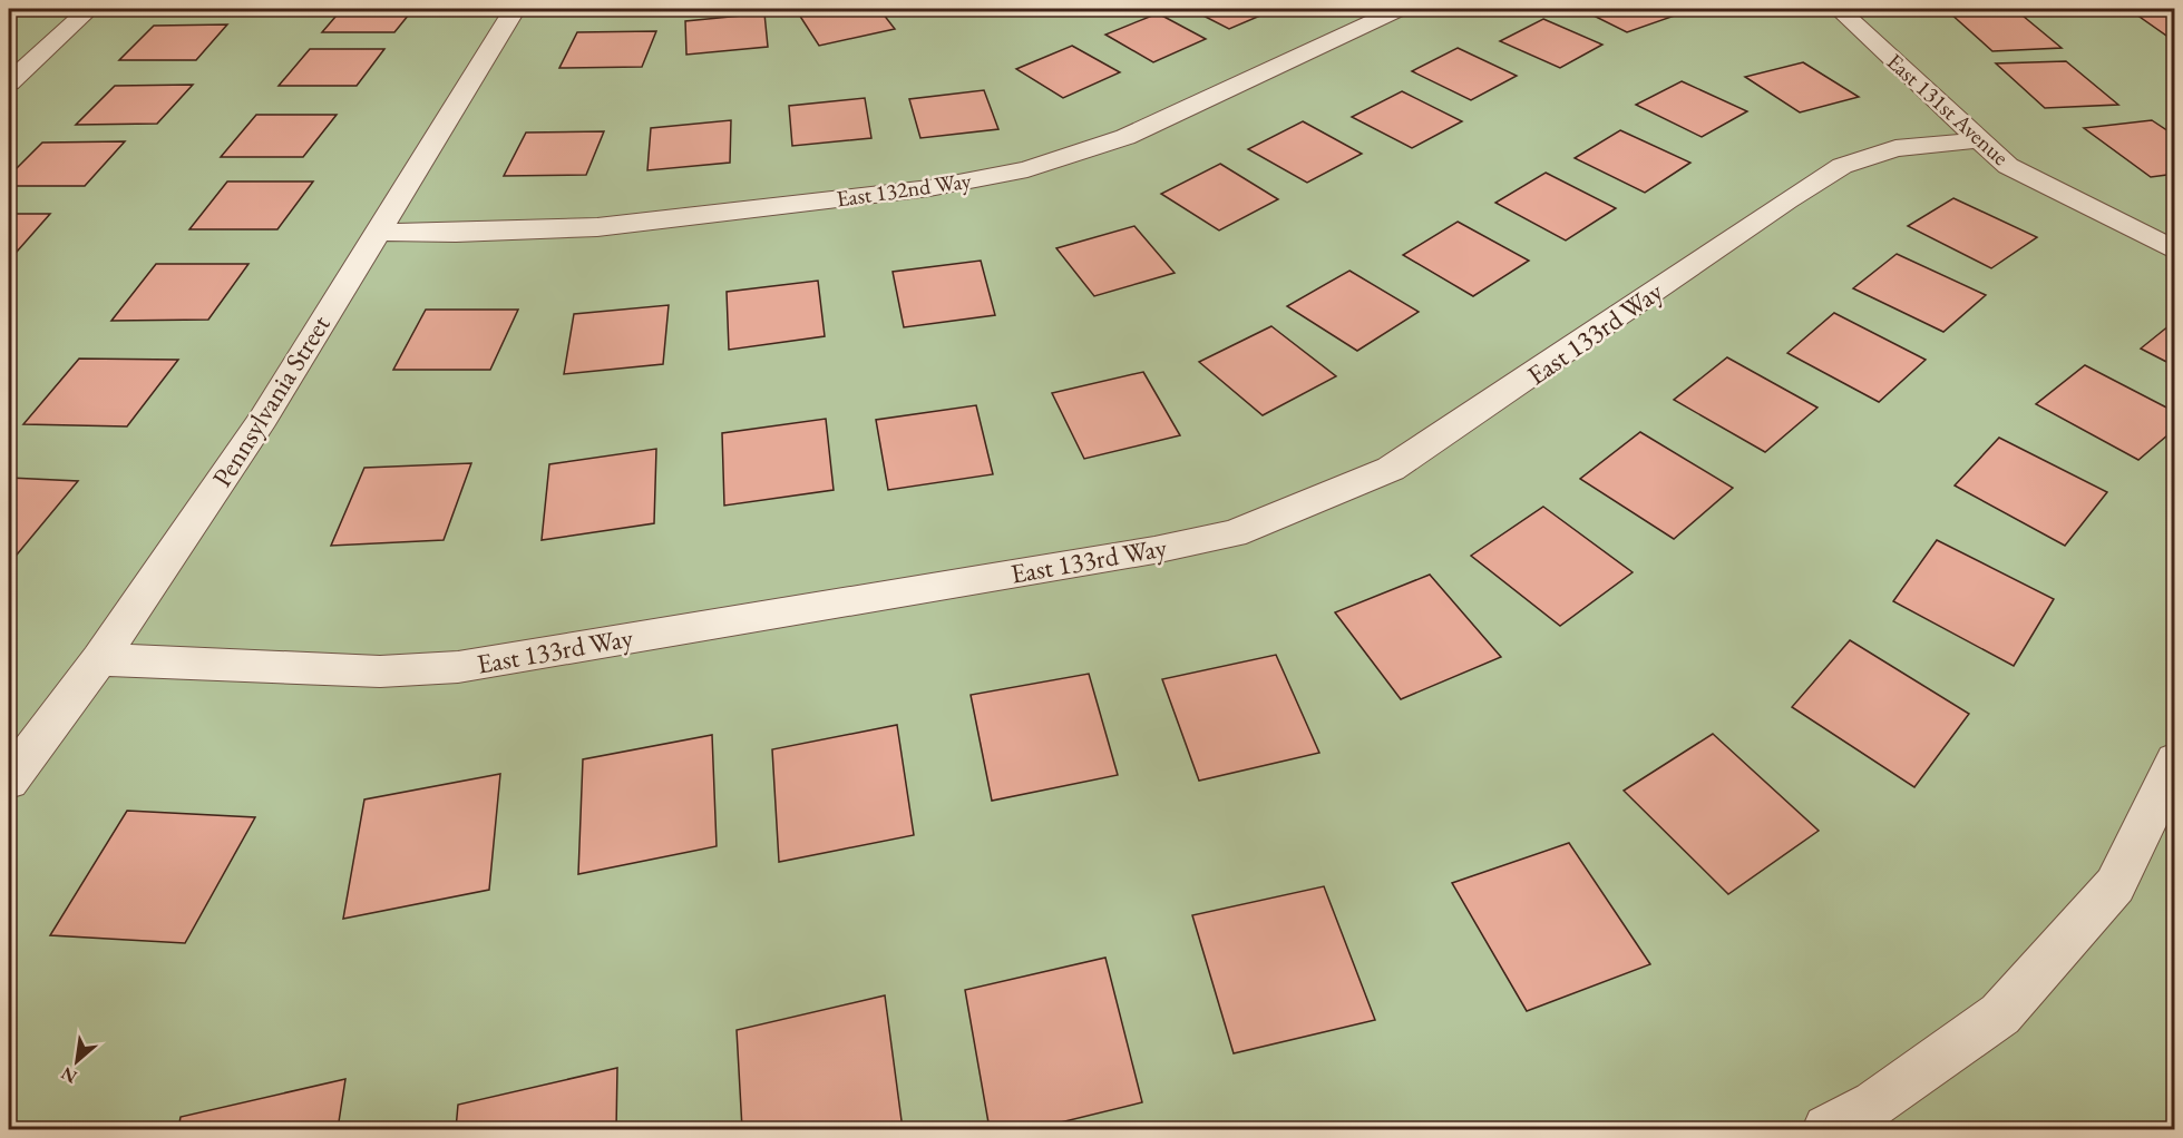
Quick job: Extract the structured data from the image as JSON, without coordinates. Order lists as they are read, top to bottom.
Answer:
{
  "streets": {
    "street": [
      "East 131st Avenue",
      "East 132nd Way",
      "East 133rd Way",
      "Pennsylvania Street"
    ]
  },
  "crossings": [
    ["East 131st Avenue", "East 133rd Way"],
    ["East 132nd Way", "Pennsylvania Street"],
    ["East 133rd Way", "Pennsylvania Street"]
  ],
  "north": "bottom left"
}
